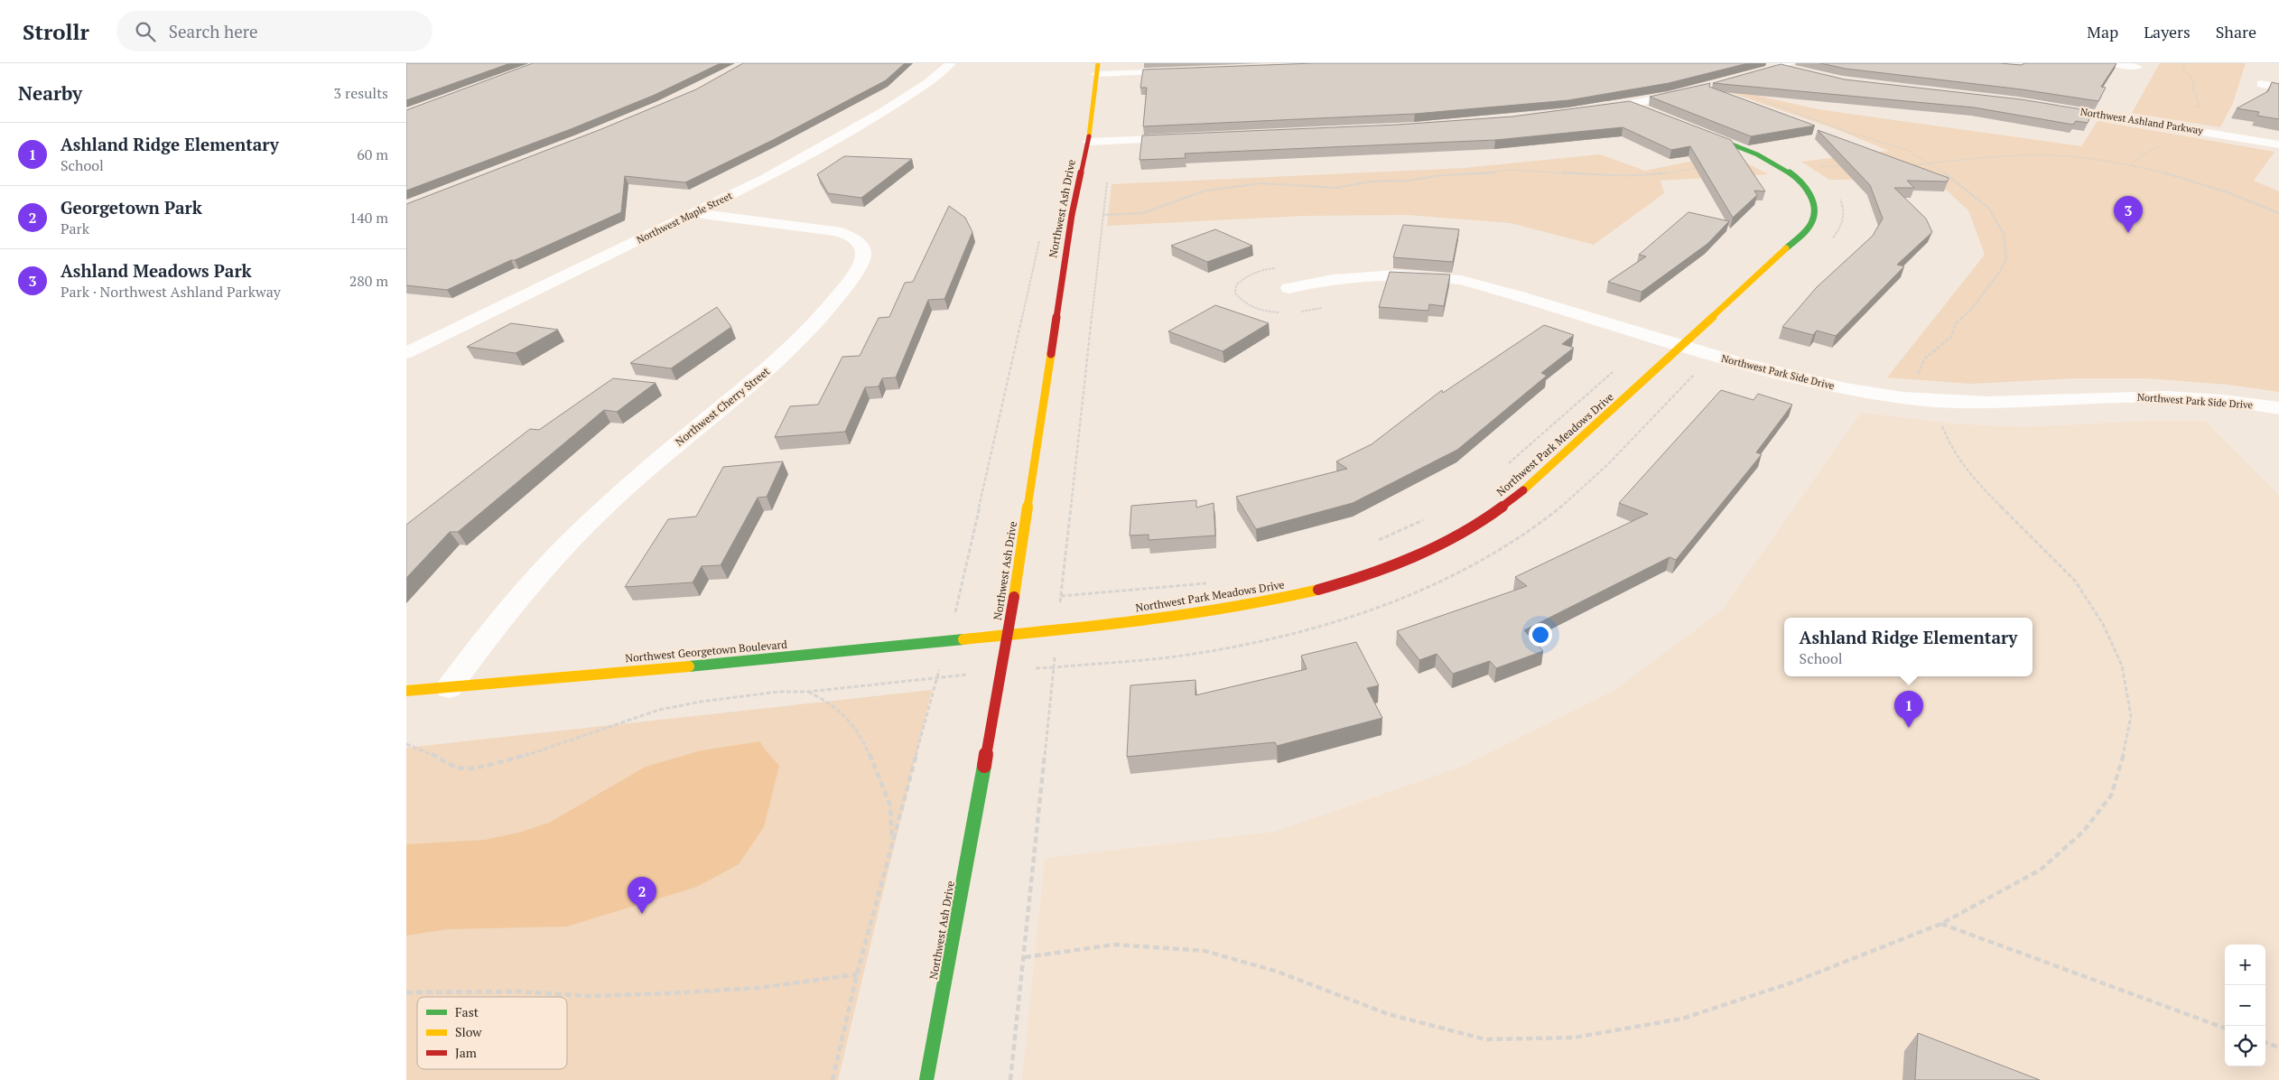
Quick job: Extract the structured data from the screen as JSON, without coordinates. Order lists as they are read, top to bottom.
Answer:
{
  "streets": {
    "street": [
      "Northwest Ashland Parkway",
      "Northwest Ash Drive",
      "Northwest Maple Street",
      "Northwest Park Side Drive",
      "Northwest Cherry Street",
      "Northwest Park Meadows Drive",
      "Northwest Georgetown Boulevard"
    ]
  },
  "crossings": [
    ["Northwest Ash Drive", "Northwest Park Meadows Drive"],
    ["Northwest Ash Drive", "Northwest Georgetown Boulevard"],
    ["Northwest Maple Street", "Northwest Cherry Street"],
    ["Northwest Park Side Drive", "Northwest Park Meadows Drive"],
    ["Northwest Cherry Street", "Northwest Georgetown Boulevard"],
    ["Northwest Park Meadows Drive", "Northwest Georgetown Boulevard"]
  ],
  "legend": ["Fast", "Slow", "Jam"],
  "page": {
    "header": "Strollr",
    "search": "Search here",
    "nav": ["Map", "Layers", "Share"],
    "heading": ["Nearby", "3 results"],
    "list": [
      {
        "mark": "1",
        "name": "Ashland Ridge Elementary",
        "note": "School",
        "value": "60 m"
      },
      {
        "mark": "2",
        "name": "Georgetown Park",
        "note": "Park",
        "value": "140 m"
      },
      {
        "mark": "3",
        "name": "Ashland Meadows Park",
        "note": "Park · Northwest Ashland Parkway",
        "value": "280 m"
      }
    ],
    "pins": ["3", "1", "2"],
    "popup": ["Ashland Ridge Elementary", "School"],
    "map_buttons": ["+", "−"]
  }
}
